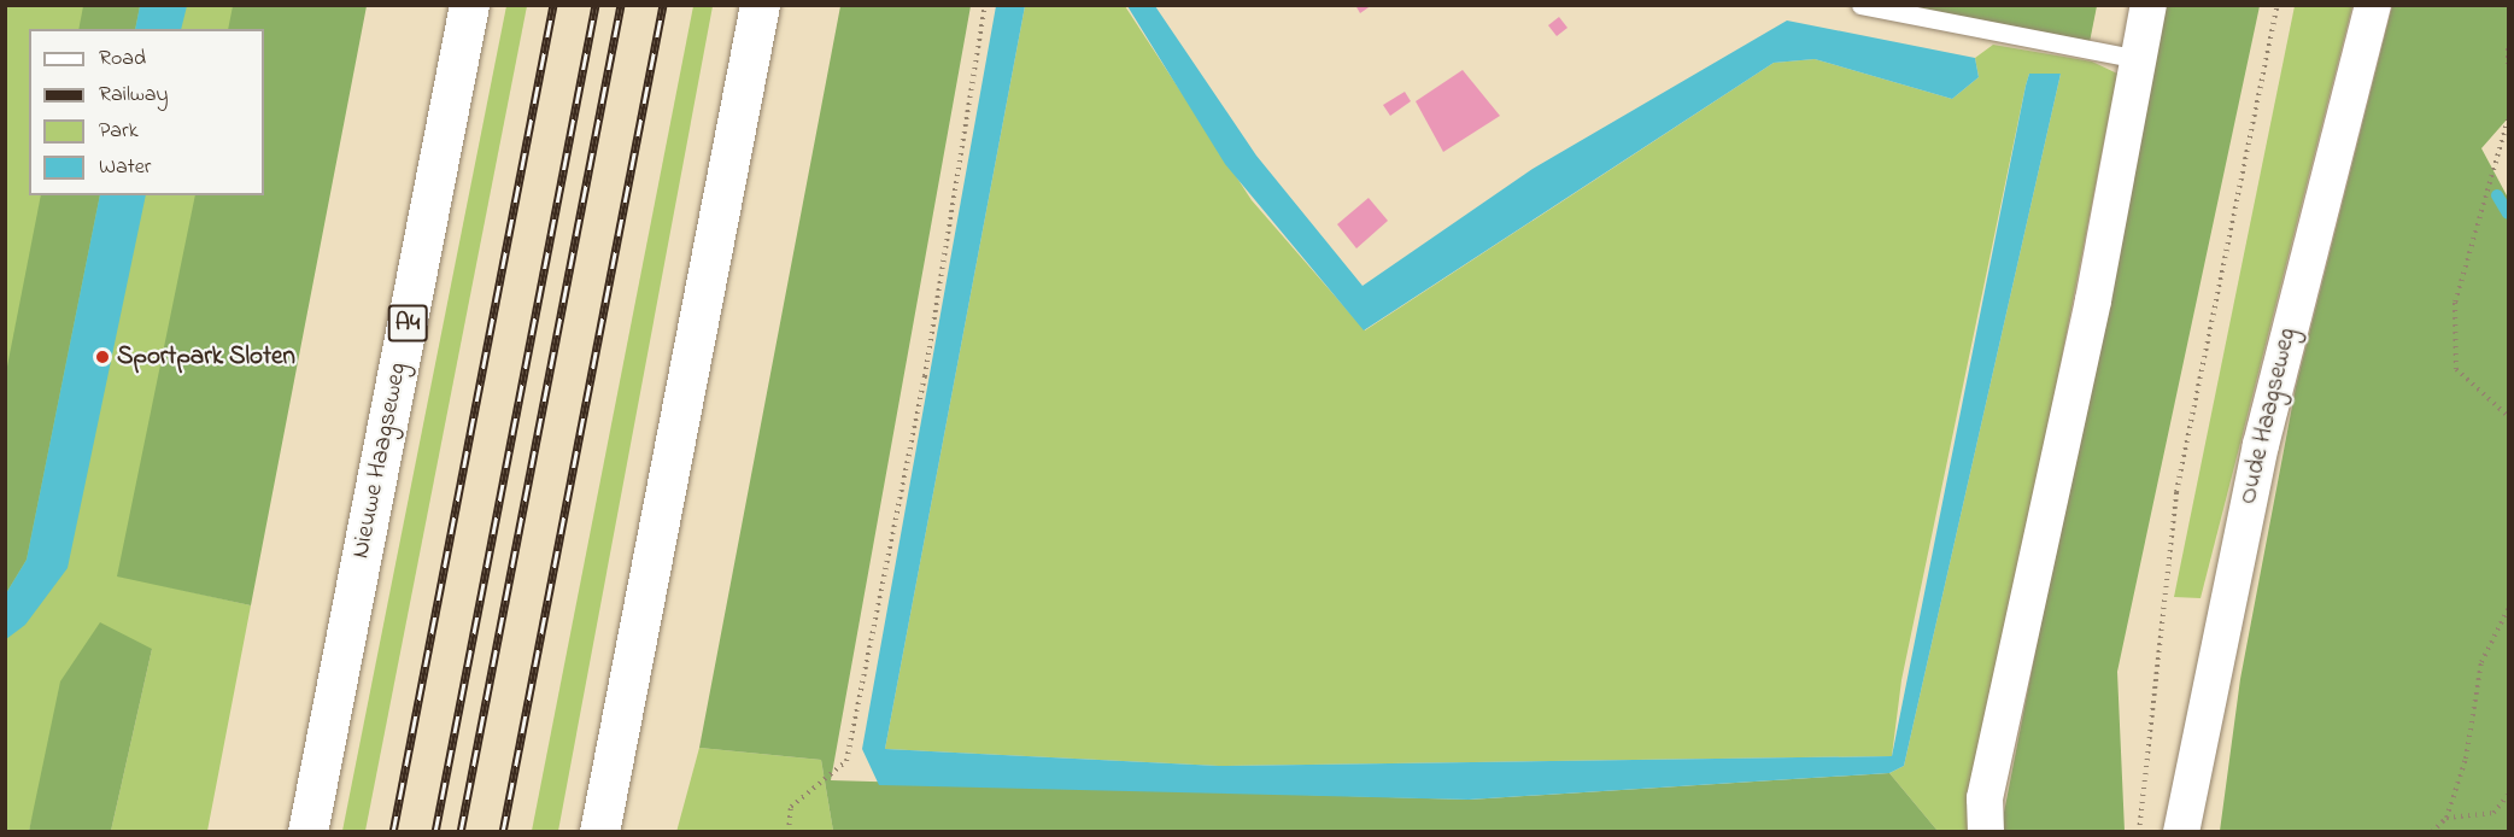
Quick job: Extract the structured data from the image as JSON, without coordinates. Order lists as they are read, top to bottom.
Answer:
{
  "streets": {
    "highway": ["A4", "Nieuwe Haagseweg"],
    "street": ["Oude Haagseweg"]
  },
  "places": ["Sportpark Sloten"],
  "legend": [
    "Road",
    "Railway",
    "Park",
    "Water"
  ]
}
